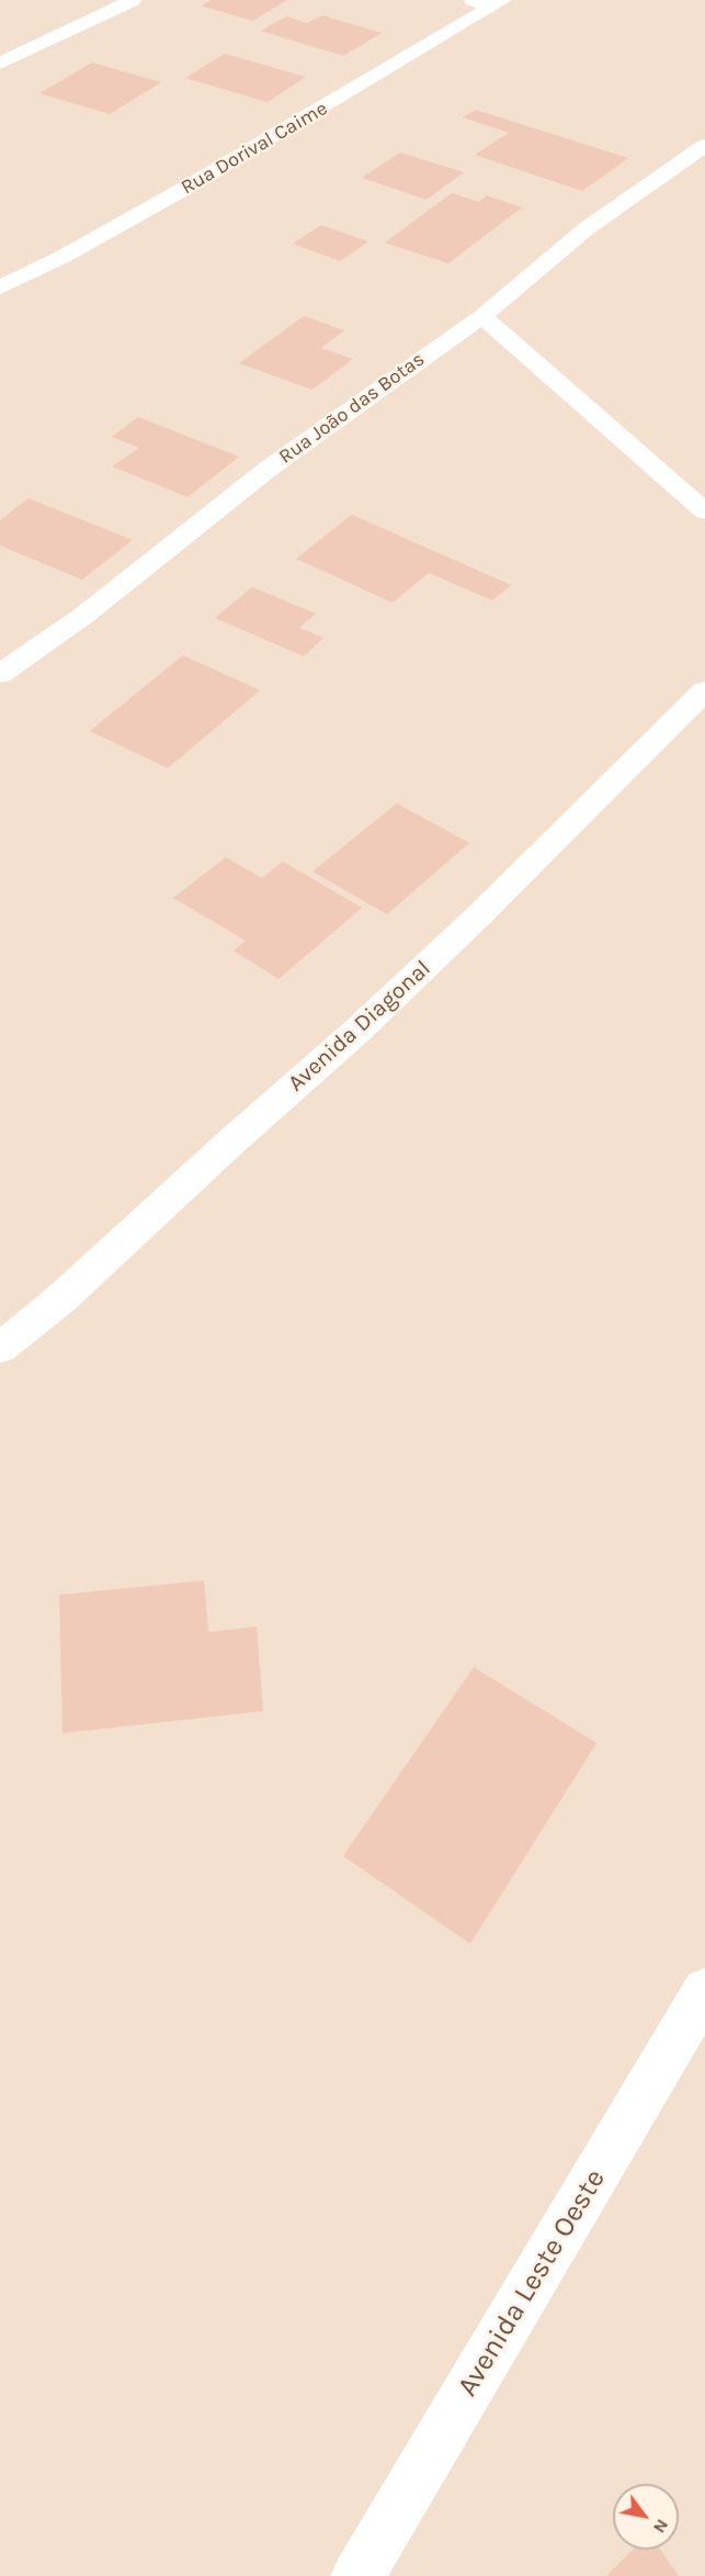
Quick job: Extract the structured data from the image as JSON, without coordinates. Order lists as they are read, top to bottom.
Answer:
{
  "streets": {
    "street": [
      "Rua Dorival Caime",
      "Rua João das Botas",
      "Avenida Diagonal",
      "Avenida Leste Oeste"
    ]
  },
  "north": "bottom right"
}
